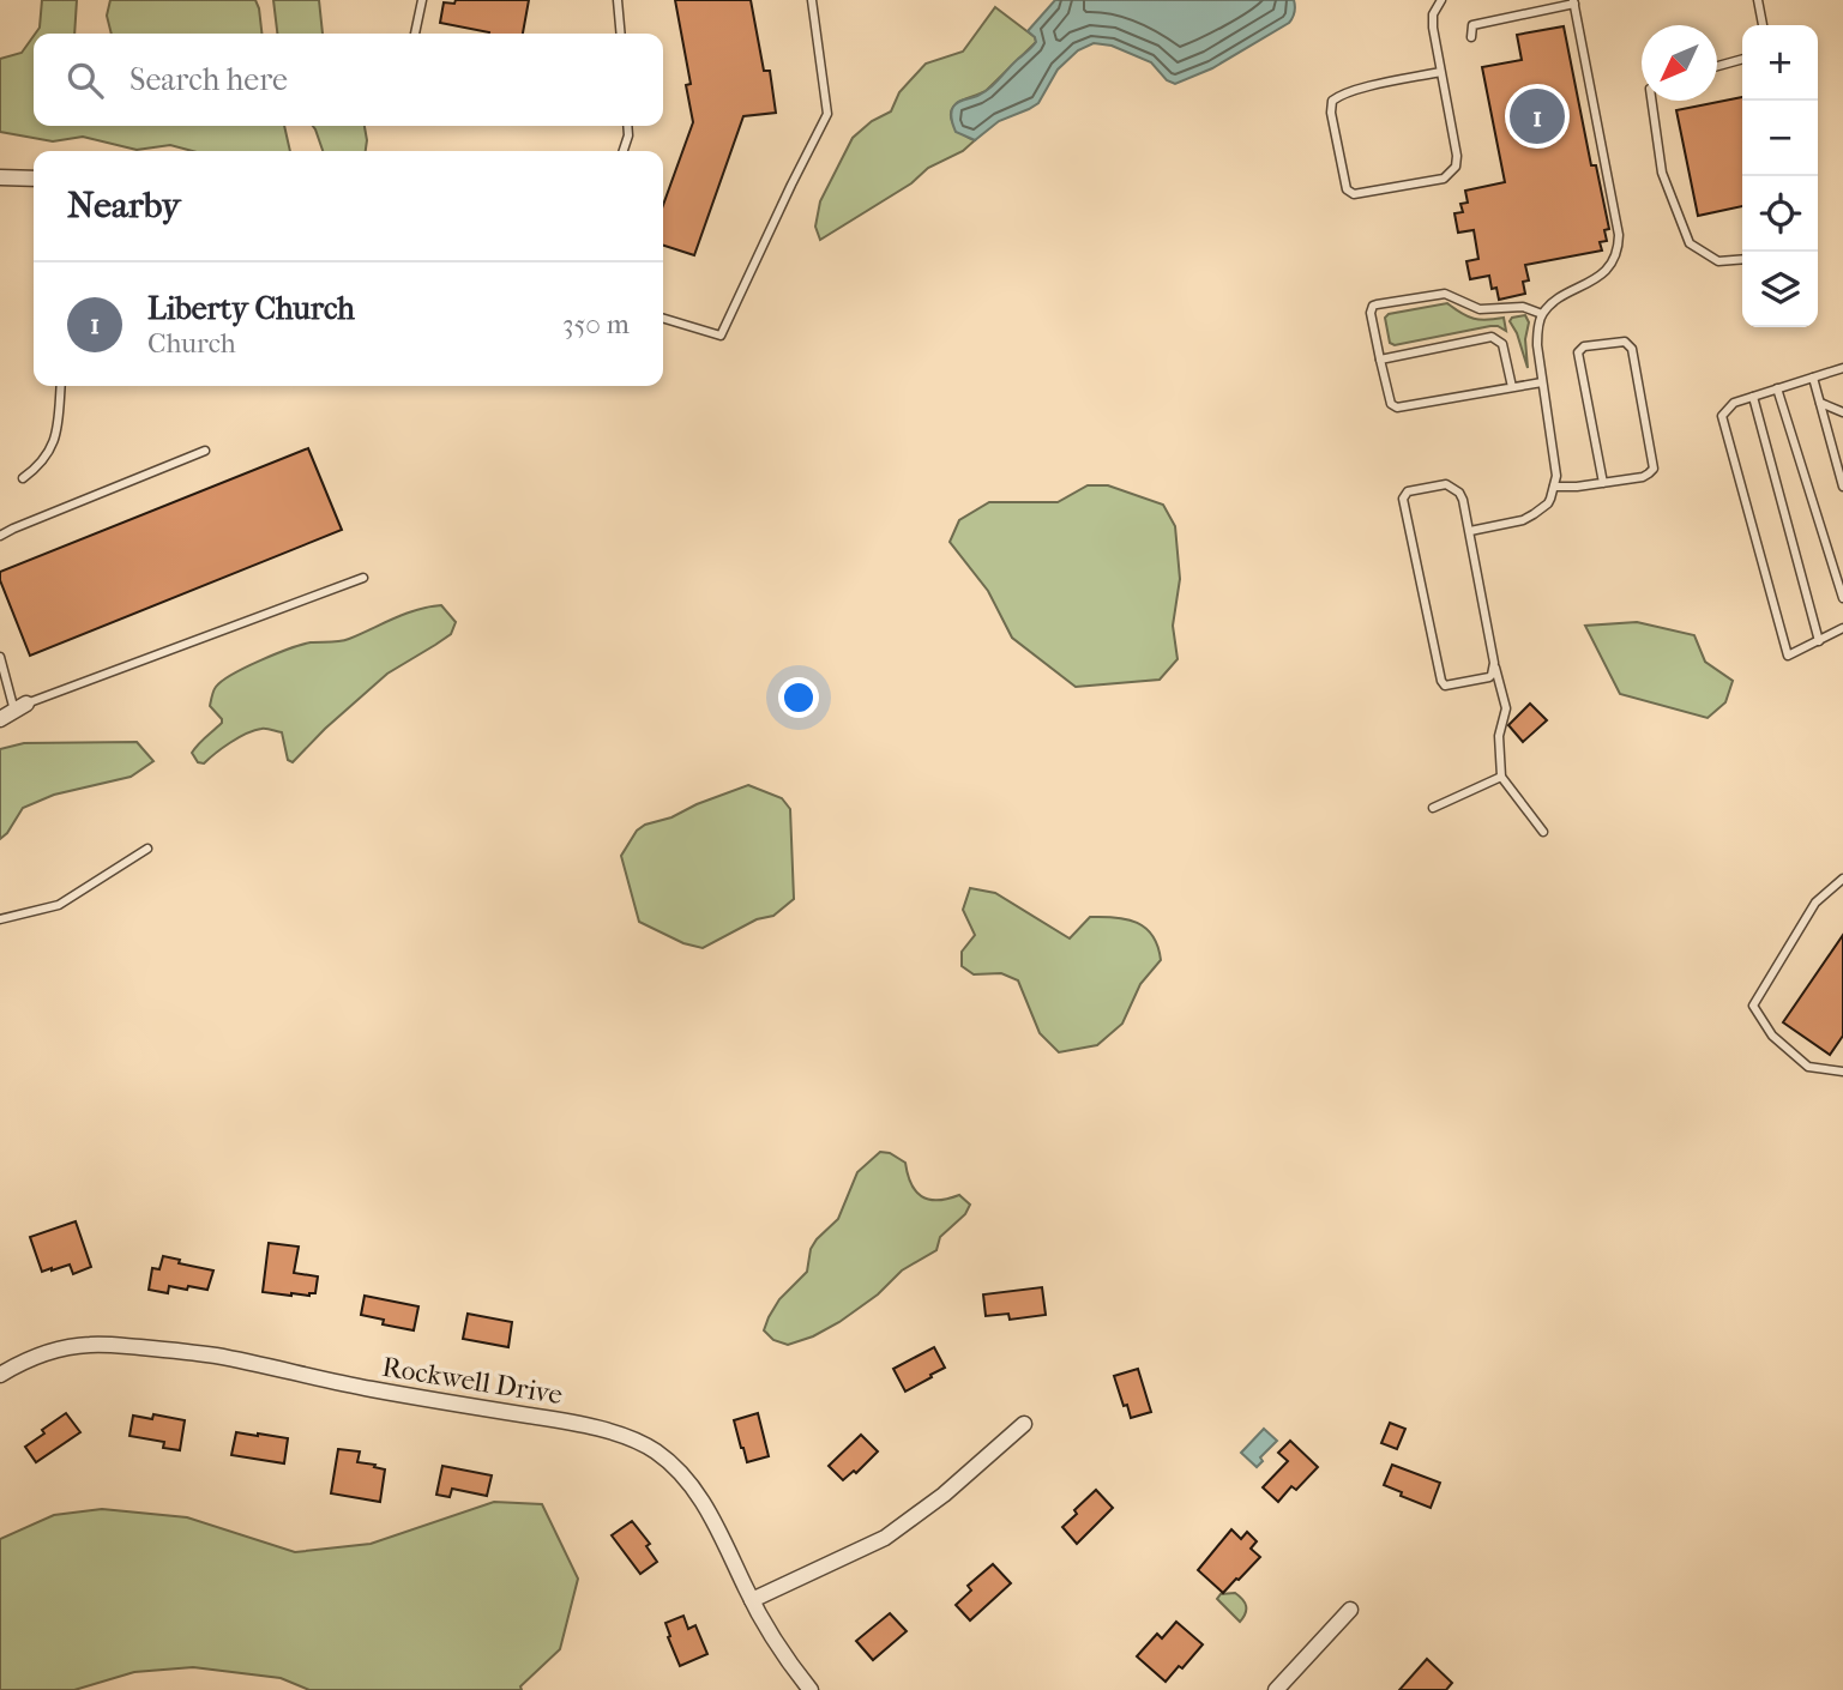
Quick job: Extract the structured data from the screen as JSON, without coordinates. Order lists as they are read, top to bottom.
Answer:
{
  "streets": {
    "street": ["Rockwell Drive"]
  },
  "north": "bottom left",
  "page": {
    "map_buttons": ["+", "−"],
    "search": "Search here",
    "pins": "1",
    "heading": "Nearby",
    "list": [
      {
        "mark": "1",
        "name": "Liberty Church",
        "note": "Church",
        "value": "350 m"
      }
    ]
  }
}
